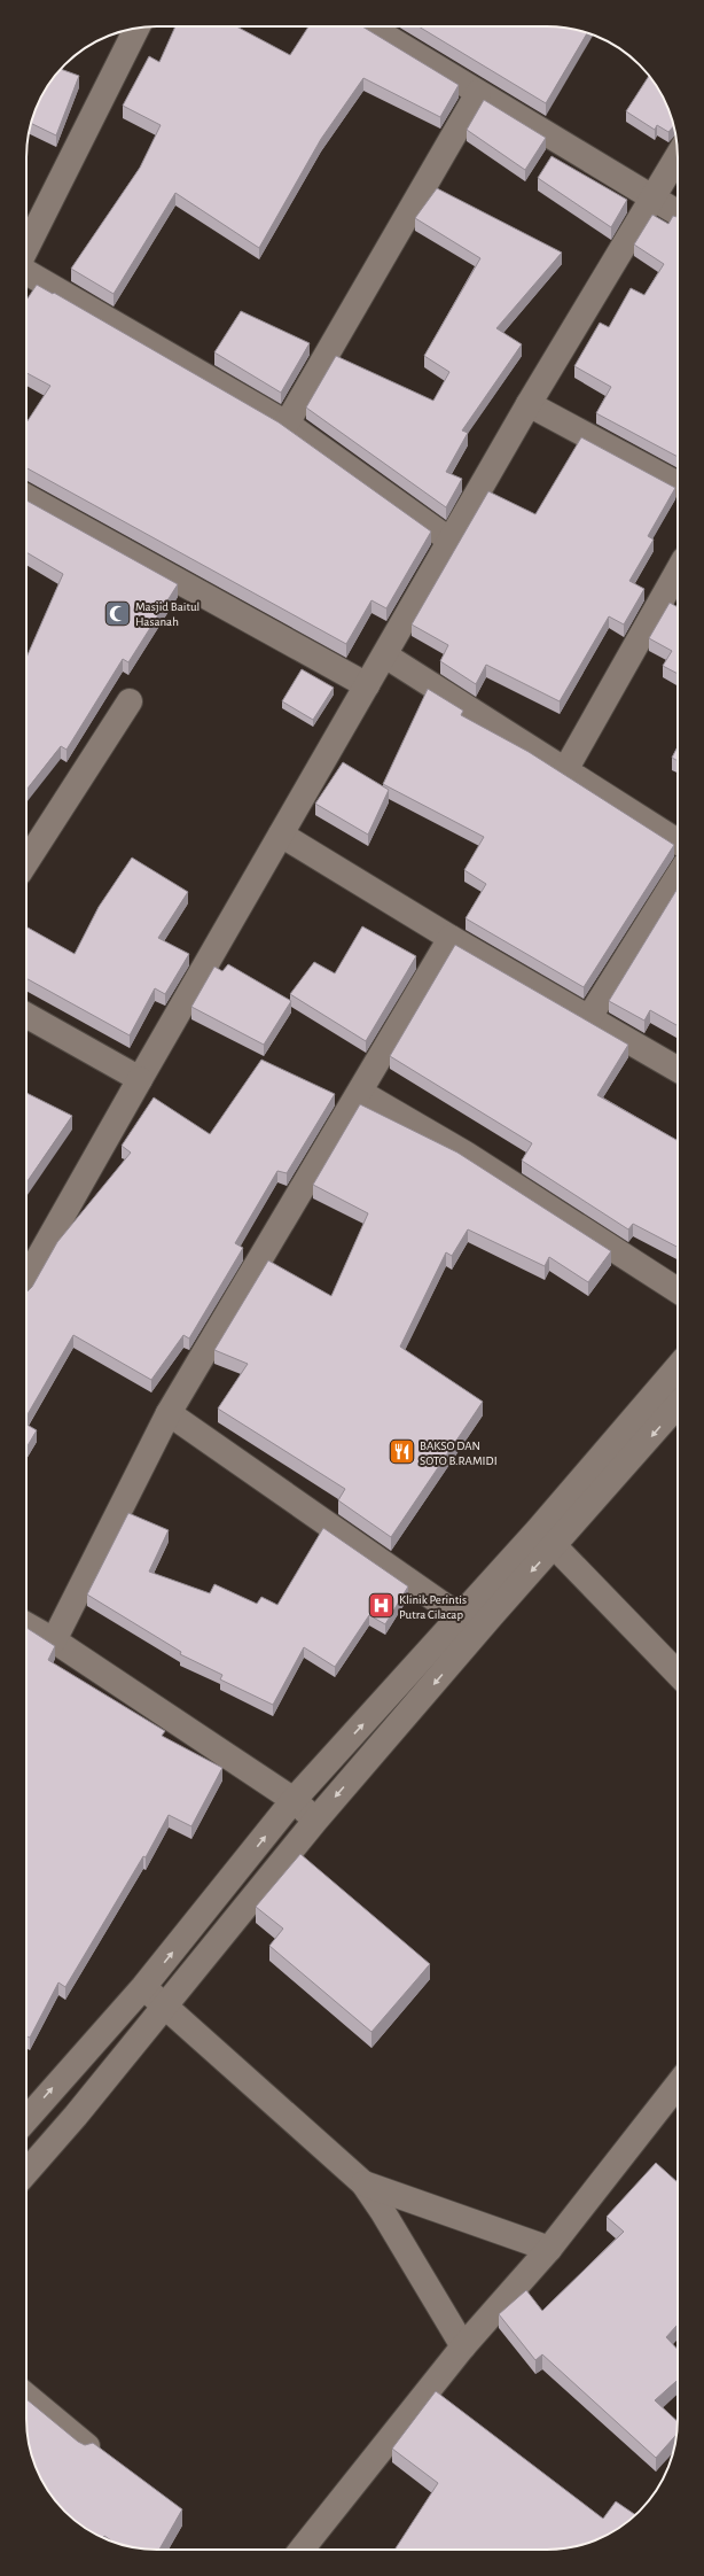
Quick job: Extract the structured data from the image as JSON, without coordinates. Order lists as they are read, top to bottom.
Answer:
{
  "places": {
    "mosque": ["Masjid Baitul Hasanah"],
    "restaurant": ["BAKSO DAN SOTO B.RAMIDI"],
    "hospital": ["Klinik Perintis Putra Cilacap"]
  }
}
